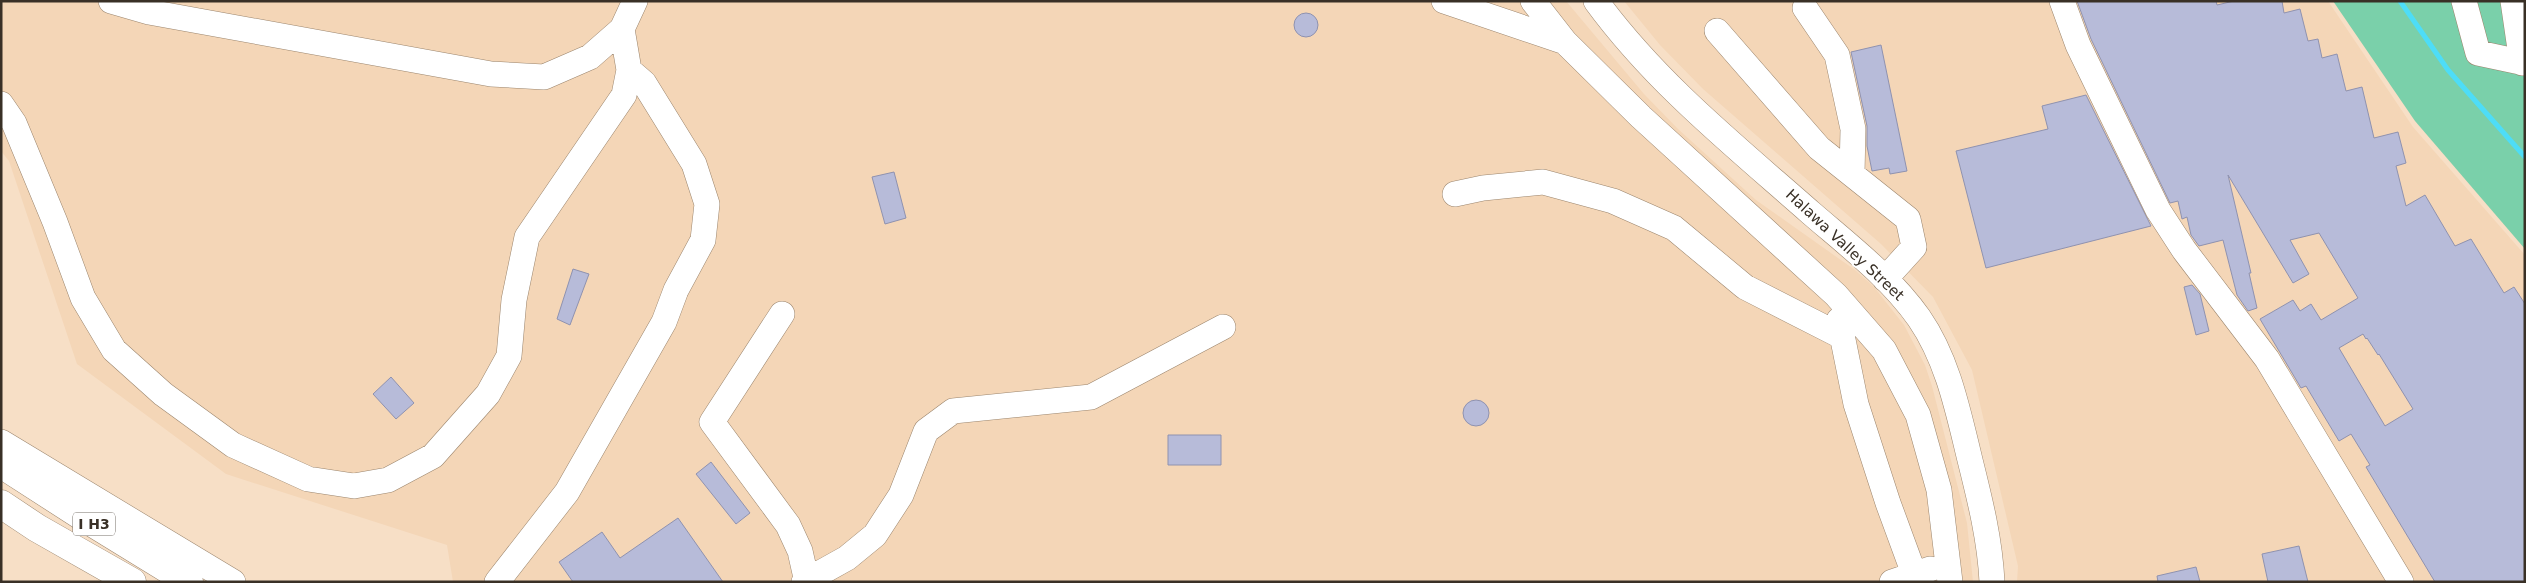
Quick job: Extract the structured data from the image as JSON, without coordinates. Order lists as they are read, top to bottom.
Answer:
{
  "streets": {
    "highway": ["I H3"],
    "street": ["Halawa Valley Street"]
  }
}
